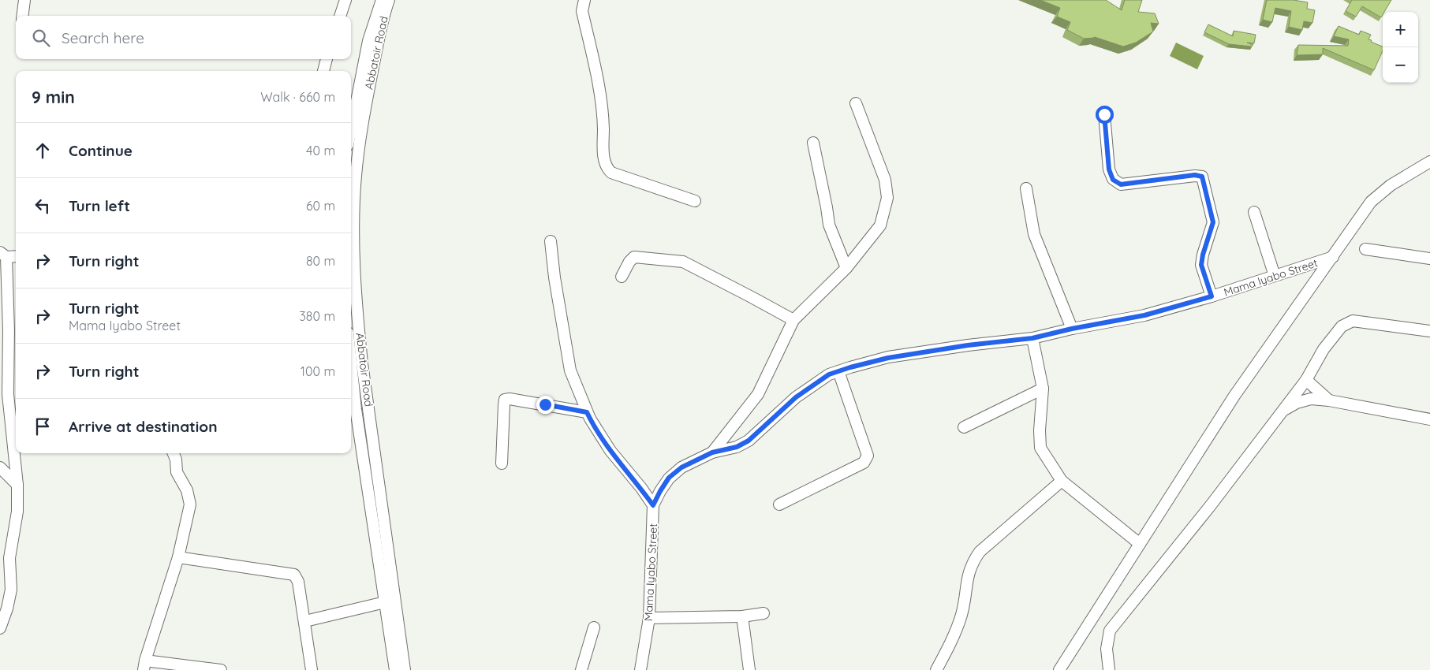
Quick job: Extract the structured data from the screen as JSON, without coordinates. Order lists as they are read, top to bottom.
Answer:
{
  "streets": {
    "street": ["Abbatoir Road", "Mama Iyabo Street"]
  },
  "page": {
    "map_buttons": ["+", "−"],
    "search": "Search here",
    "heading": ["9 min", "Walk · 660 m"],
    "list": [
      ["Continue", "40 m"],
      ["Turn left", "60 m"],
      ["Turn right", "80 m"],
      ["Turn right", "Mama Iyabo Street", "380 m"],
      ["Turn right", "100 m"],
      "Arrive at destination"
    ]
  }
}
